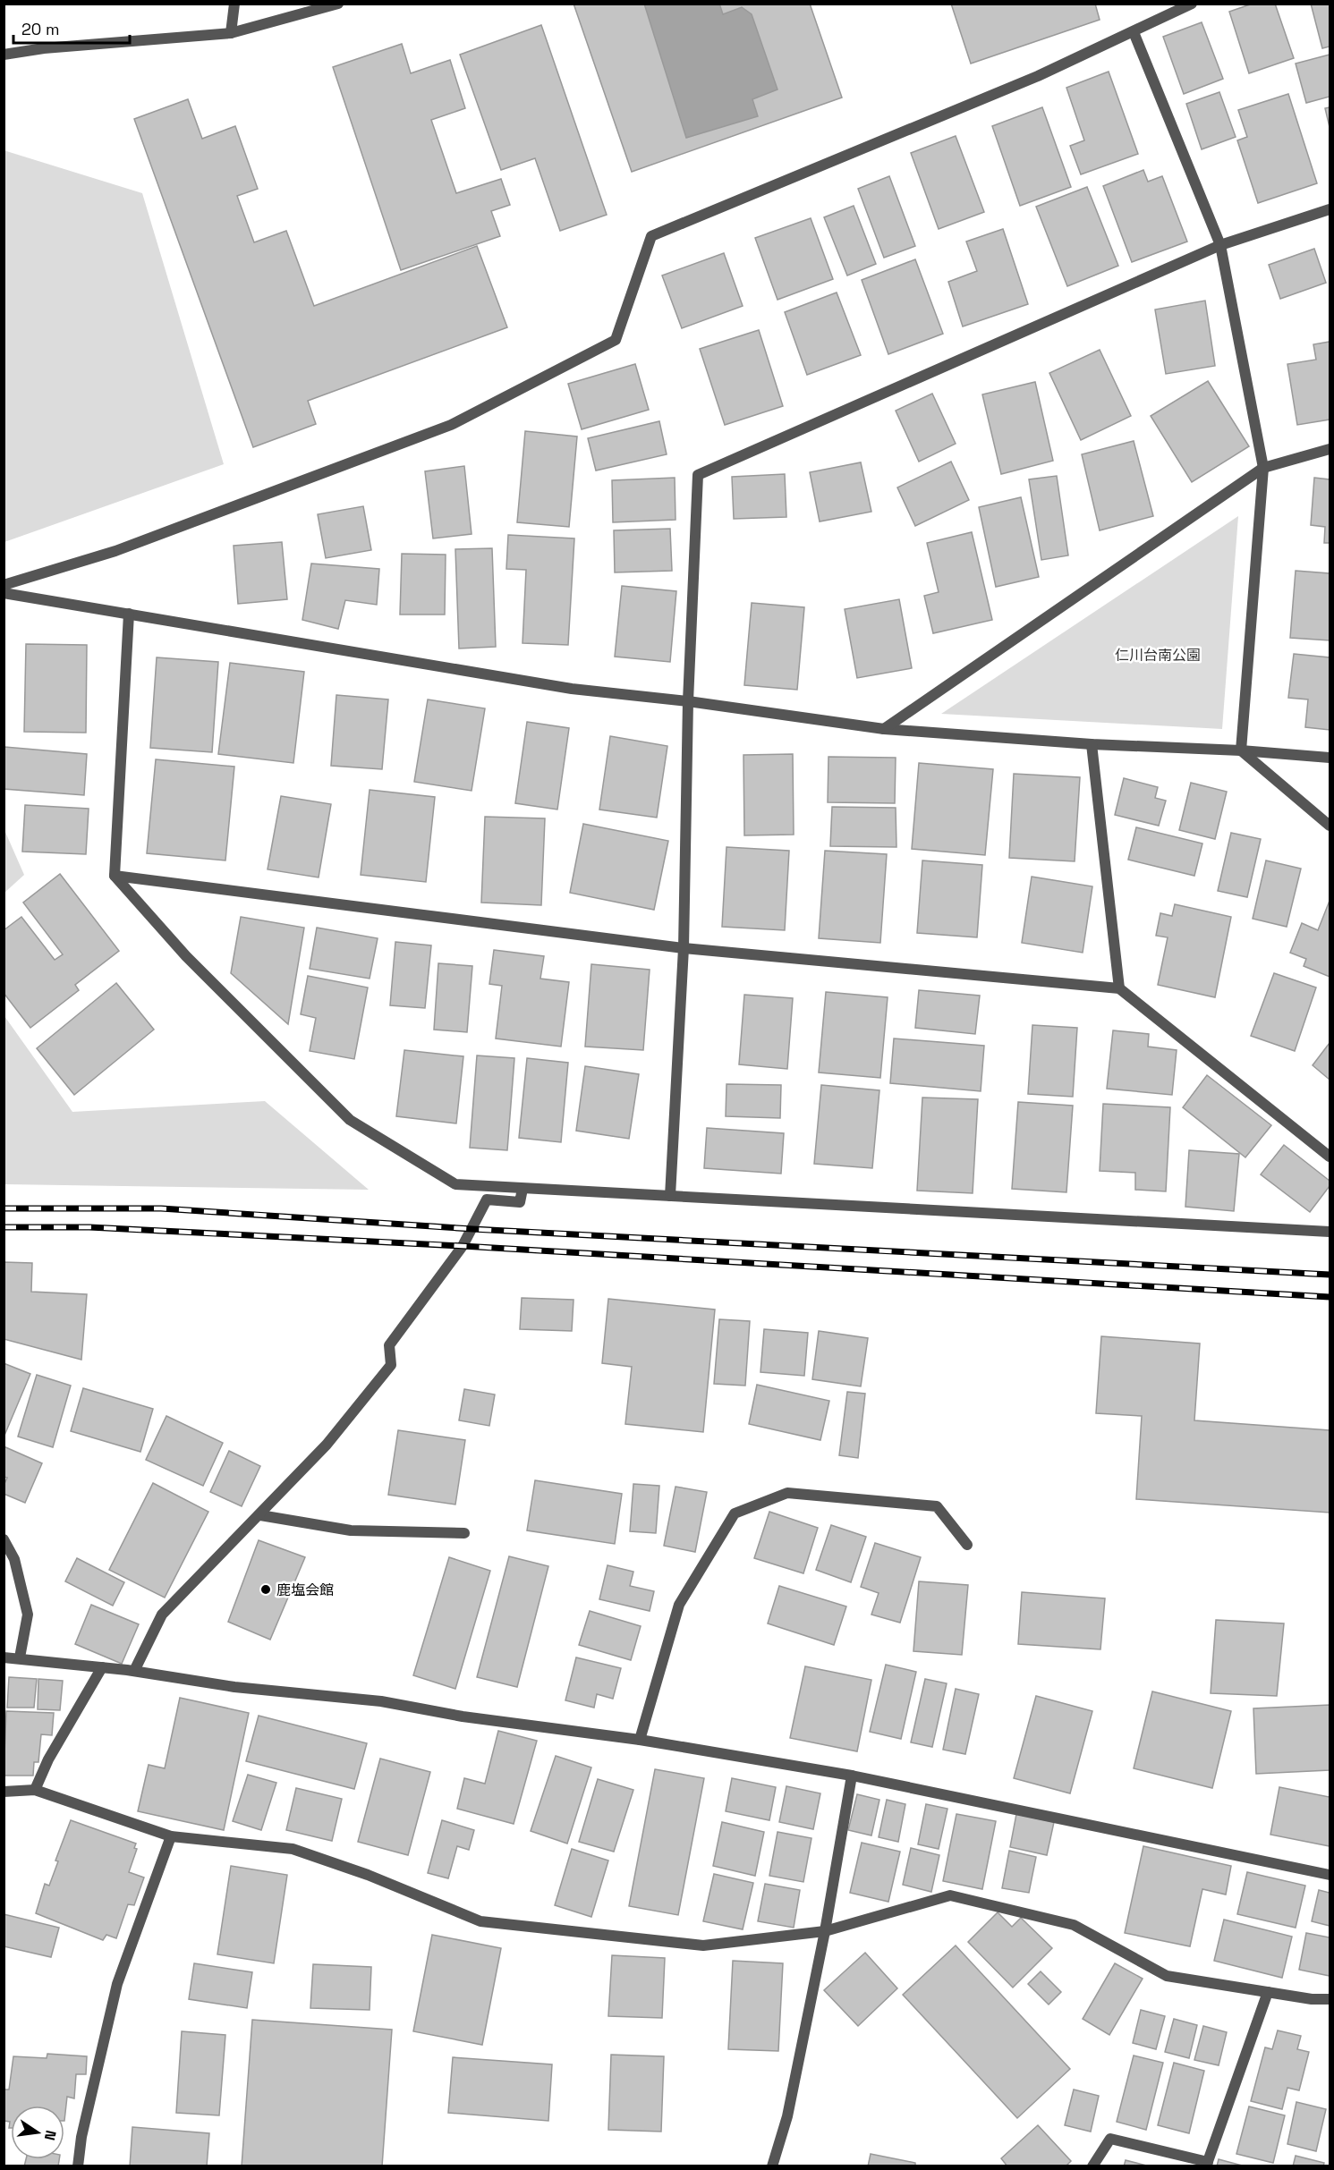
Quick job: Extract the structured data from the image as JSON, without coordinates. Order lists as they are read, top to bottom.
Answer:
{
  "parks": ["仁川台南公園"],
  "places": ["鹿塩会館"],
  "scale_bar": "20 m",
  "north": "right"
}
